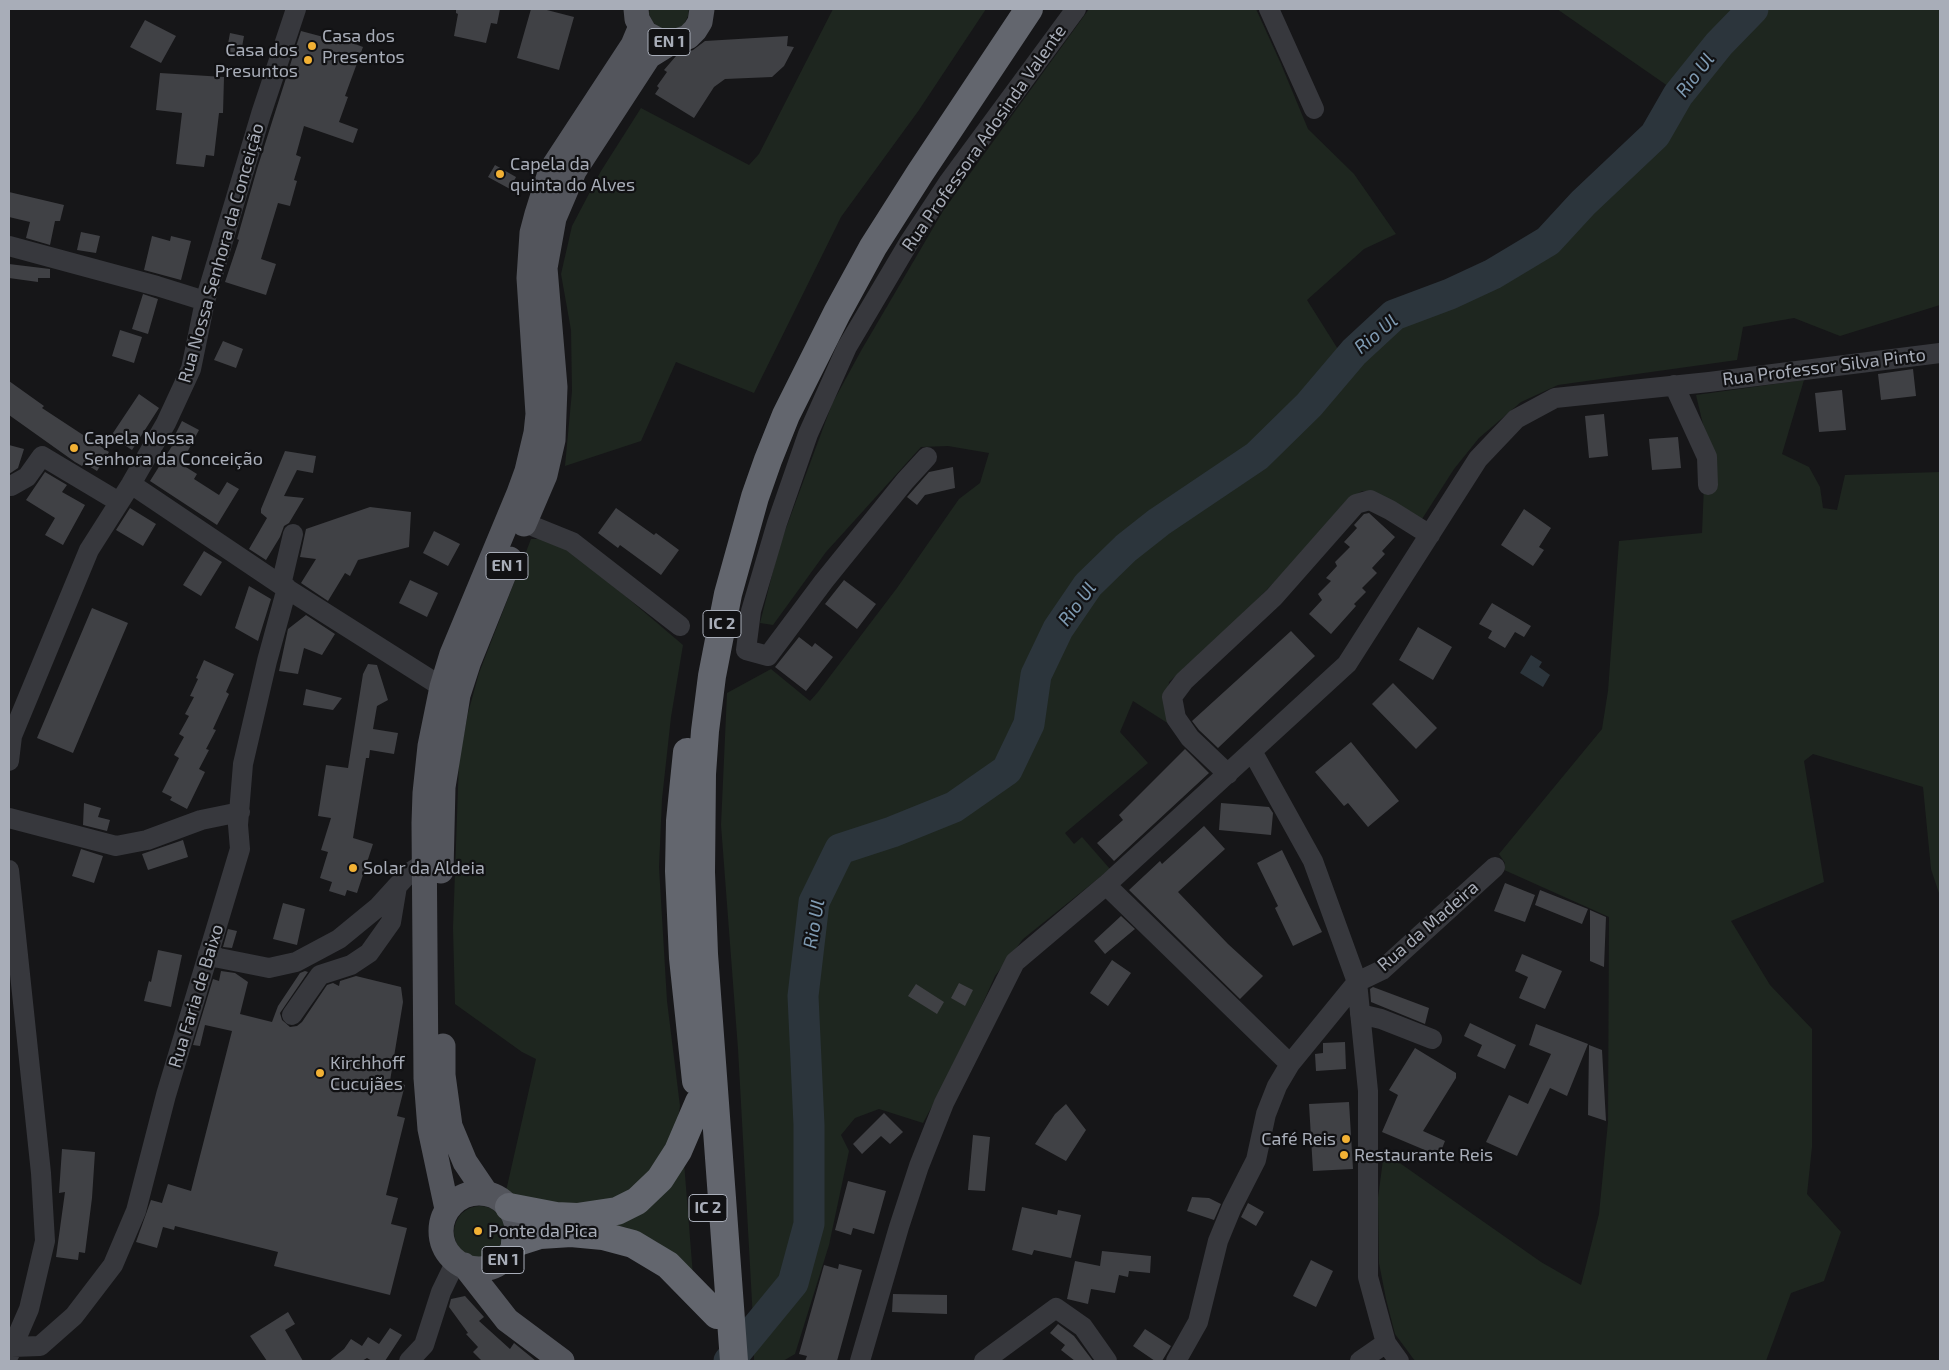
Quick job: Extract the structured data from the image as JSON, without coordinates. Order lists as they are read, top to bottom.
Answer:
{
  "streets": {
    "highway": ["IC 2"],
    "main road": ["EN 1"],
    "street": [
      "Rua Professora Adosinda Valente",
      "Rua Nossa Senhora da Conceição",
      "Rua Professor Silva Pinto",
      "Rua da Madeira",
      "Rua Faria de Baixo"
    ]
  },
  "water": ["Rio Ul"],
  "places": [
    "Casa dos Presentos",
    "Casa dos Presuntos",
    "Capela da quinta do Alves",
    "Capela Nossa Senhora da Conceição",
    "Solar da Aldeia",
    "Kirchhoff Cucujães",
    "Café Reis",
    "Restaurante Reis",
    "Ponte da Pica"
  ]
}
